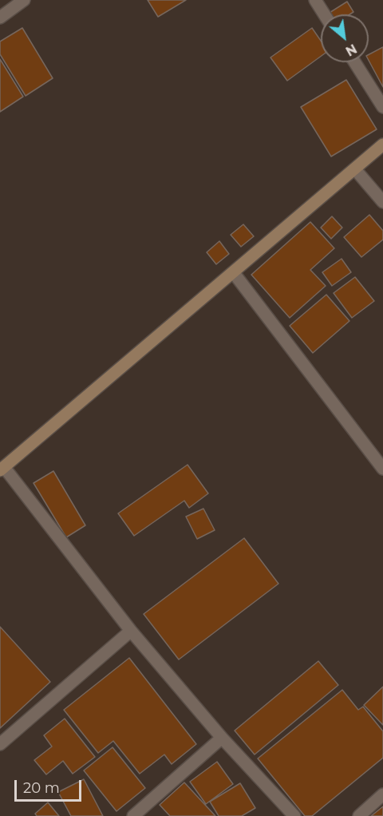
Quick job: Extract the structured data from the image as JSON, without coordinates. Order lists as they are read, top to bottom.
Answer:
{
  "scale_bar": "20 m",
  "north": "bottom right"
}
